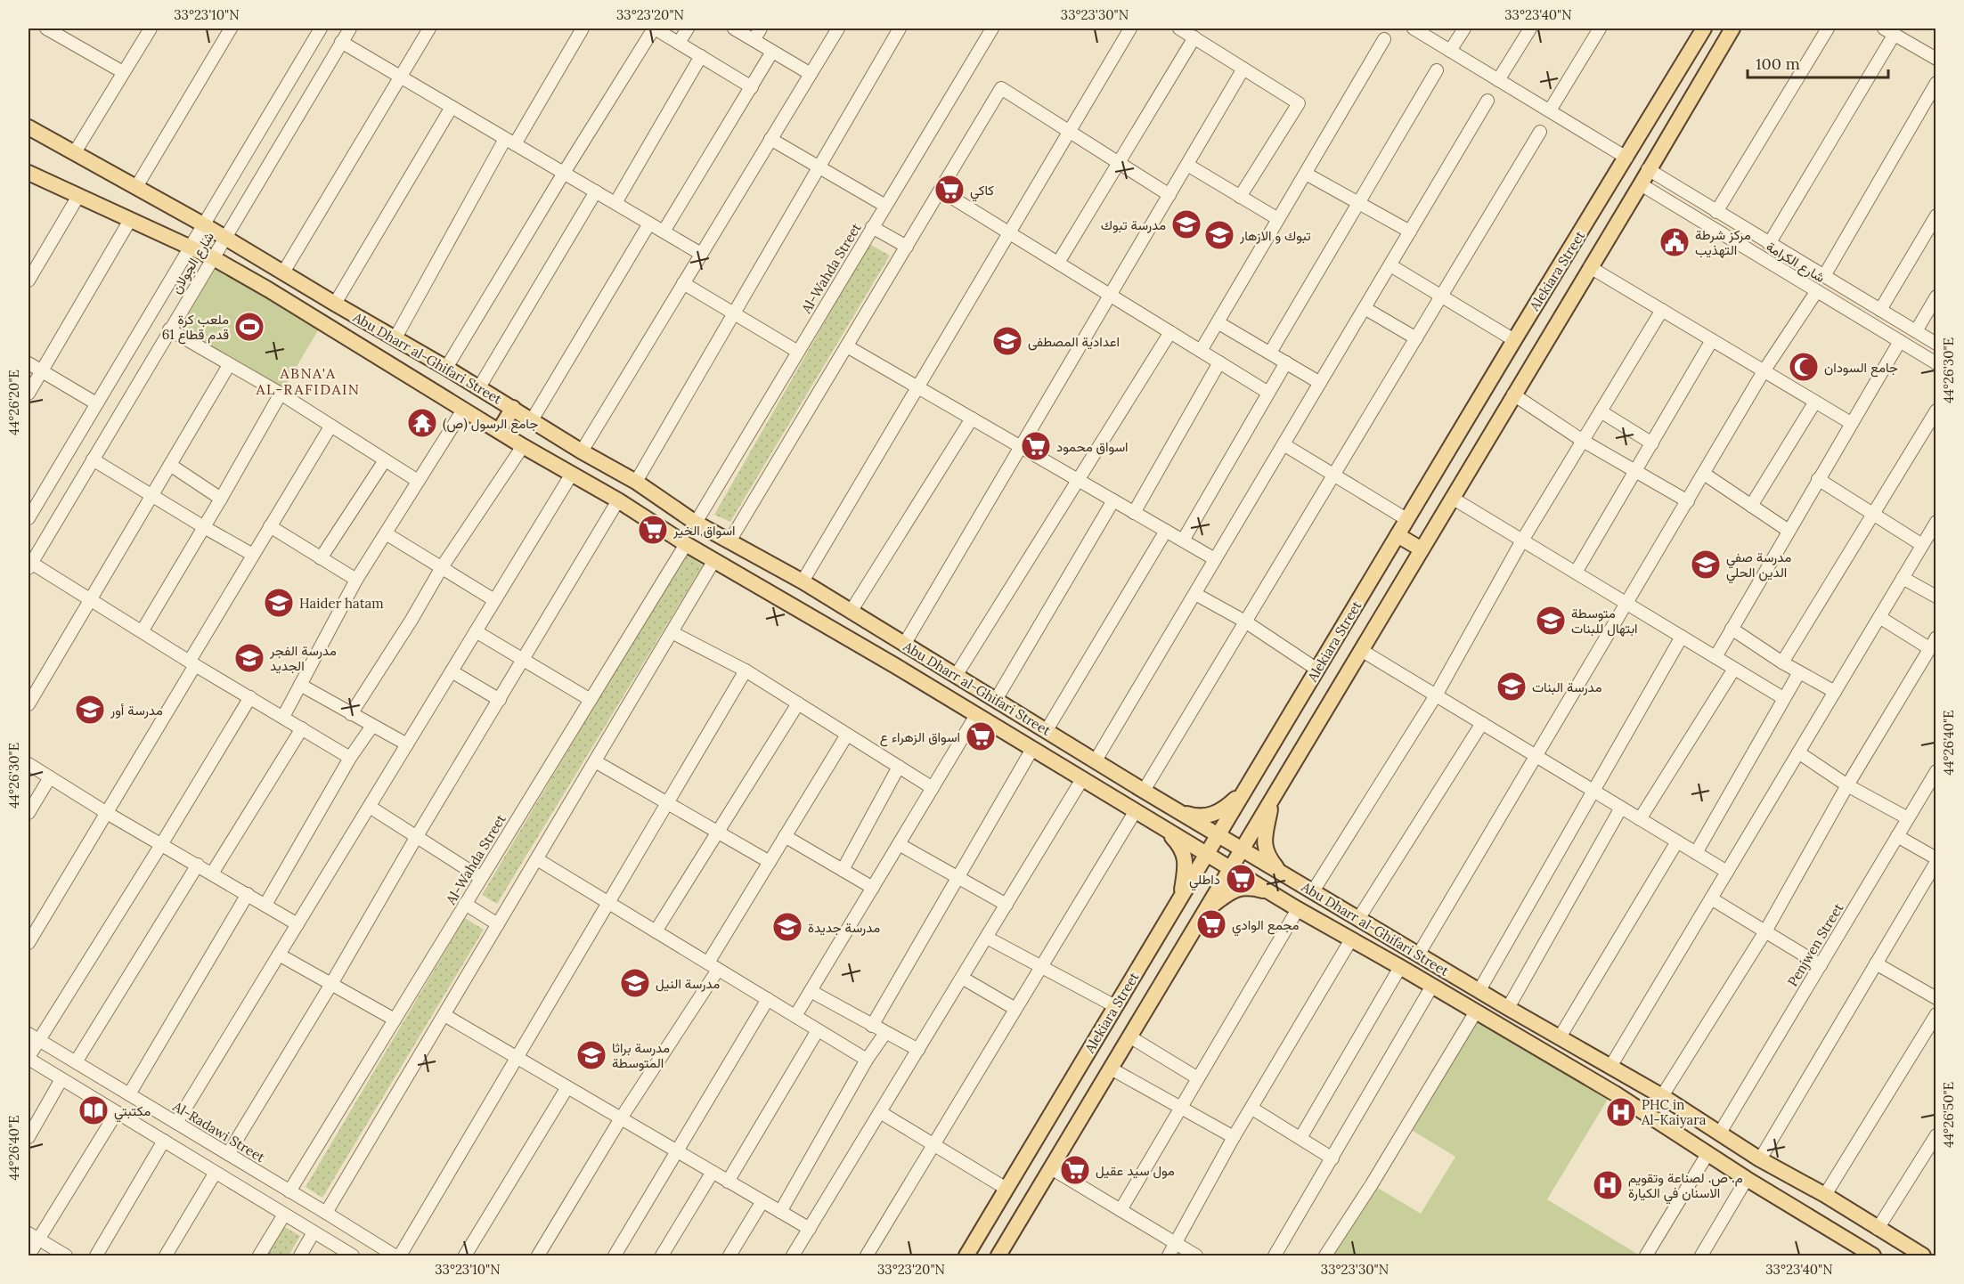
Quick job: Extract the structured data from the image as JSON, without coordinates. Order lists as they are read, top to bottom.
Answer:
{
  "streets": {
    "main road": ["Alekiara Street", "Abu Dharr al-Ghifari Street"],
    "street": [
      "شارع الكرامة",
      "شارع الجولان",
      "Al-Wahda Street",
      "Penjwen Street",
      "Al-Radawi Street"
    ]
  },
  "crossings": [
    ["شارع الكرامة", "Alekiara Street"],
    ["شارع الجولان", "Abu Dharr al-Ghifari Street"],
    ["Al-Wahda Street", "Abu Dharr al-Ghifari Street"],
    ["Al-Wahda Street", "Al-Radawi Street"],
    ["Alekiara Street", "Abu Dharr al-Ghifari Street"],
    ["Abu Dharr al-Ghifari Street", "Penjwen Street"]
  ],
  "districts": ["ABNA'A AL-RAFIDAIN"],
  "places": {
    "supermarket": [
      "كاكي",
      "اسواق محمود",
      "اسواق الخير",
      "اسواق الزهراء ع",
      "داطلي",
      "مجمع الوادي",
      "مول سيد عقيل"
    ],
    "school or university": [
      "مدرسة تبوك",
      "تبوك و الازهار",
      "اعدادية المصطفى",
      "مدرسة صفي الدين الحلي",
      "Haider hatam",
      "متوسطة ابتهال للبنات",
      "مدرسة الفجر الجديد",
      "مدرسة البنات",
      "مدرسة أور",
      "مدرسة جديدة",
      "مدرسة النيل",
      "مدرسة براثا المتوسطة"
    ],
    "public building": ["مركز شرطة التهذيب"],
    "sports": ["ملعب كرة قدم قطاع 61"],
    "mosque": ["جامع السودان"],
    "temple": ["جامع الرسول (ص)"],
    "library": ["مكتبتي"],
    "hospital": ["PHC in Al-Kaiyara", "م. ص. لصناعة وتقويم الاسنان في الكيارة"]
  },
  "scale_bar": "100 m",
  "coordinates": [
    "33°23'10\"N",
    "33°23'20\"N",
    "33°23'30\"N",
    "33°23'40\"N",
    "44°26'30\"E",
    "44°26'20\"E",
    "44°26'40\"E",
    "44°26'50\"E"
  ]
}
